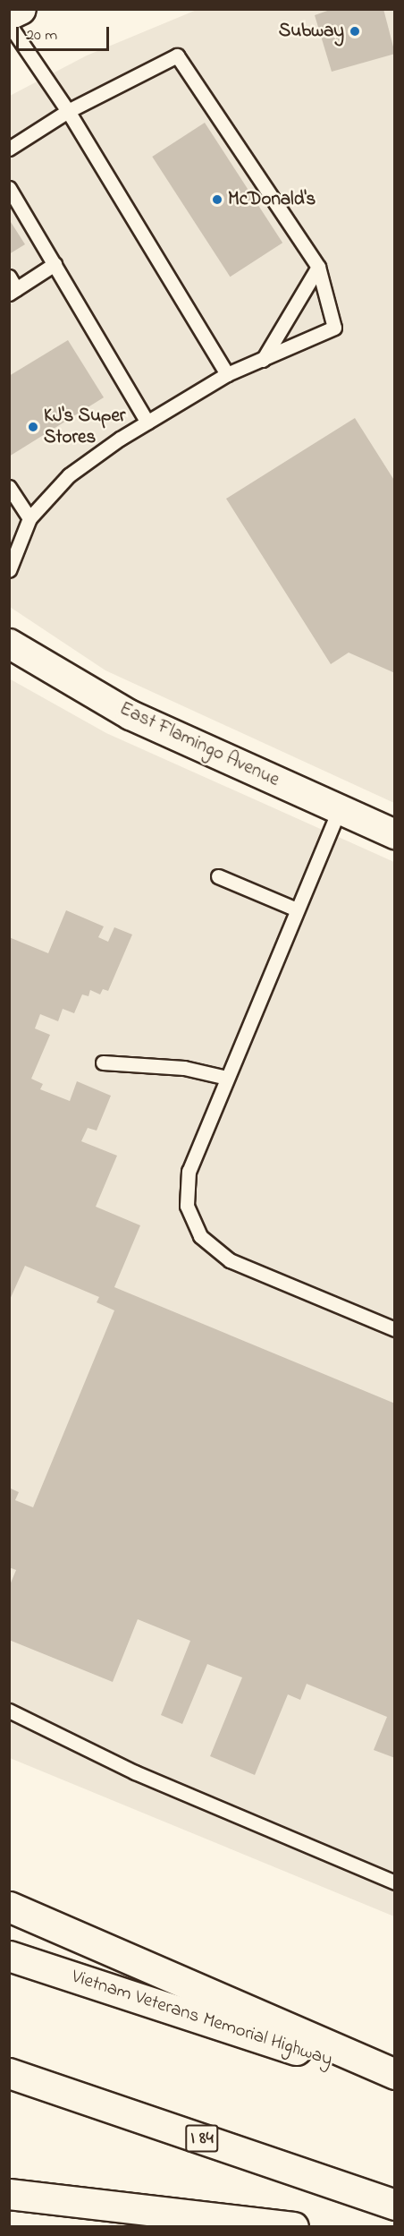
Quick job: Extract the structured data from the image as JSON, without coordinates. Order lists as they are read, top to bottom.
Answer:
{
  "streets": {
    "main road": ["Vietnam Veterans Memorial Highway", "I 84"],
    "street": ["East Flamingo Avenue"]
  },
  "places": ["Subway", "McDonald's", "KJ's Super Stores"],
  "scale_bar": "20 m"
}
